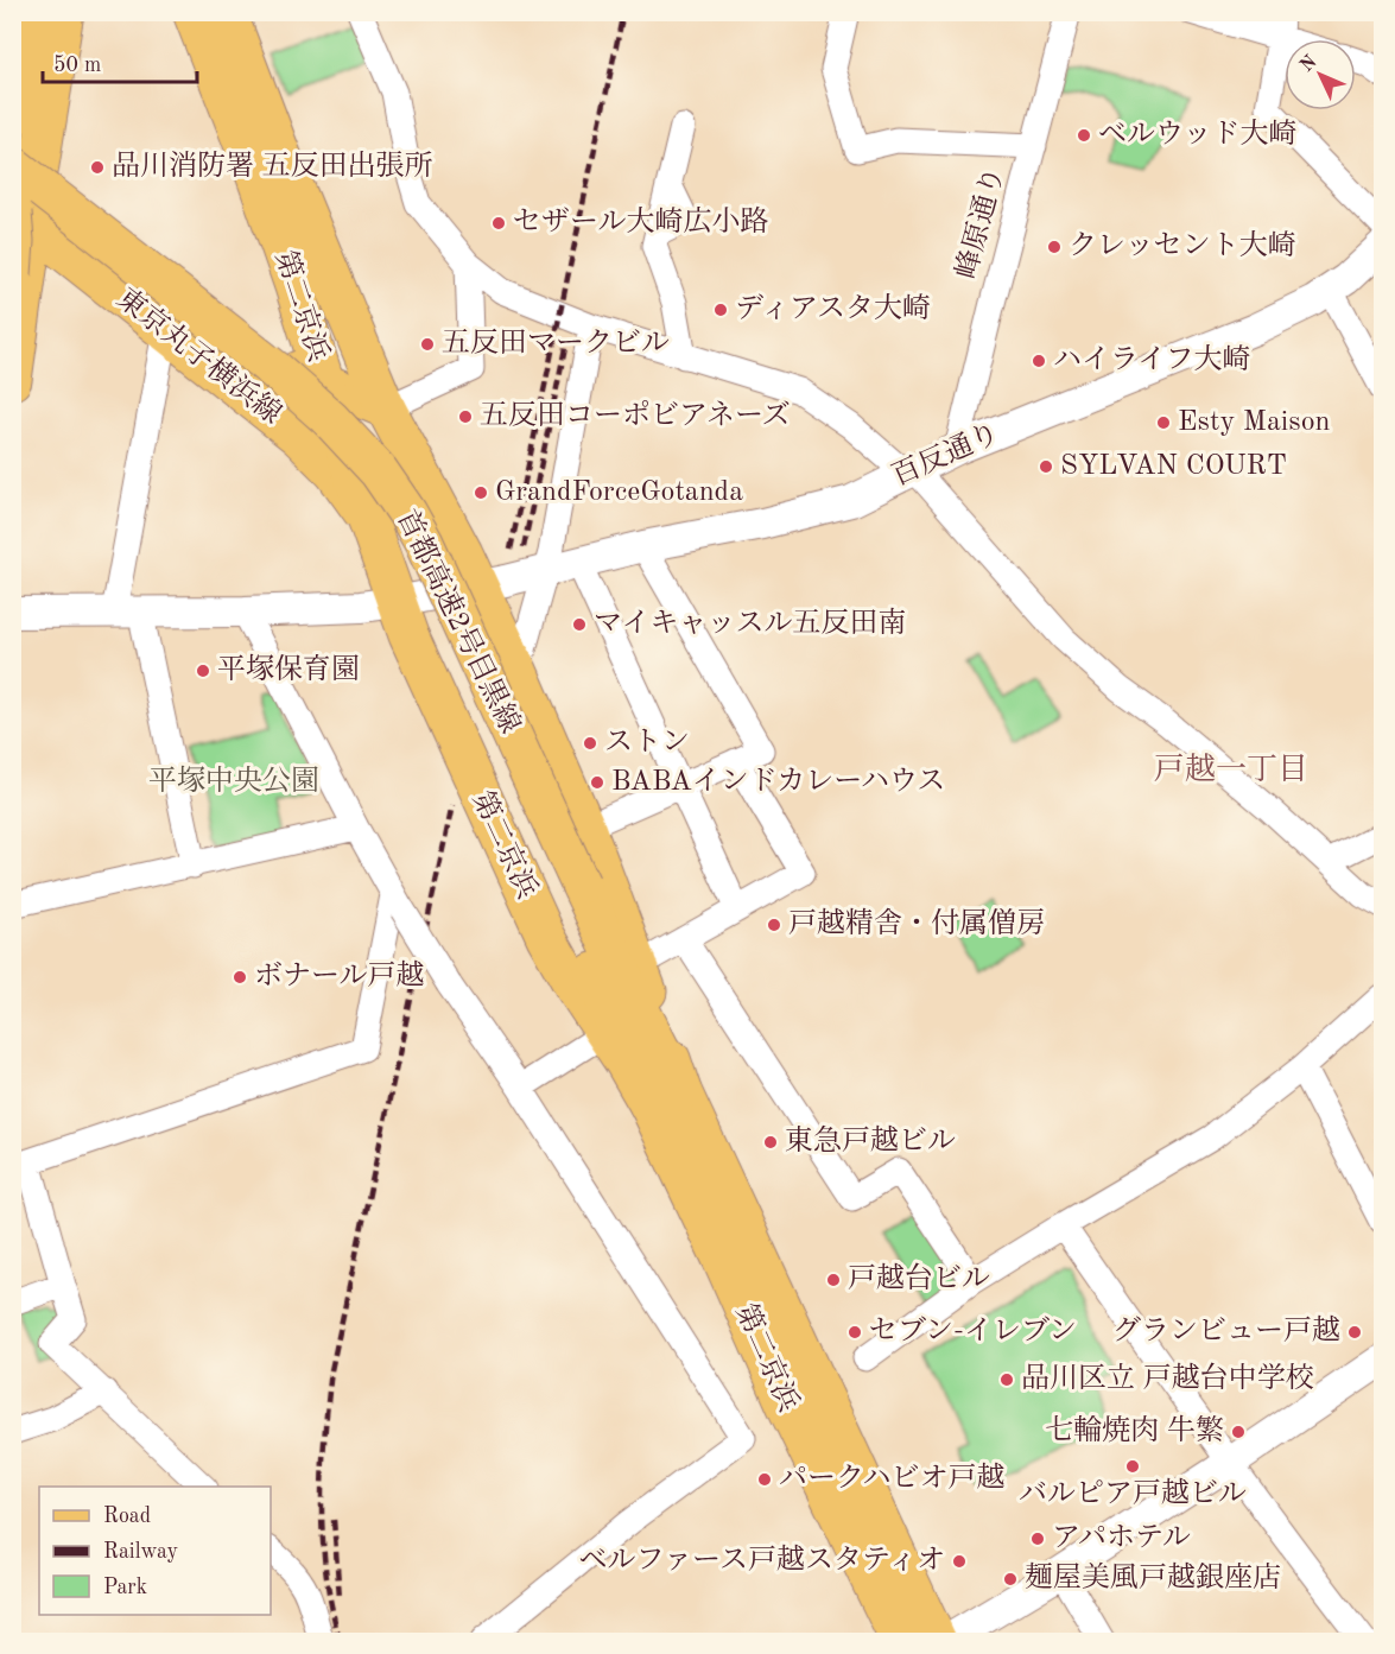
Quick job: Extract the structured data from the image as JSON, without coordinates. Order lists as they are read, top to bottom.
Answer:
{
  "streets": {
    "main road": ["第二京浜", "東京丸子横浜線", "首都高速2号目黒線"],
    "street": ["峰原通り", "百反通り"]
  },
  "crossings": [
    ["峰原通り", "百反通り"],
    ["第二京浜", "東京丸子横浜線"],
    ["第二京浜", "百反通り"],
    ["第二京浜", "首都高速2号目黒線"],
    ["東京丸子横浜線", "首都高速2号目黒線"]
  ],
  "districts": ["戸越一丁目"],
  "parks": ["平塚中央公園"],
  "places": [
    "ベルウッド大崎",
    "品川消防署 五反田出張所",
    "セザール大崎広小路",
    "クレッセント大崎",
    "ディアスタ大崎",
    "五反田マークビル",
    "ハイライフ大崎",
    "五反田コーポビアネーズ",
    "Esty Maison",
    "SYLVAN COURT",
    "GrandForceGotanda",
    "マイキャッスル五反田南",
    "平塚保育園",
    "ストン",
    "BABAインドカレーハウス",
    "戸越精舎・付属僧房",
    "ボナール戸越",
    "東急戸越ビル",
    "戸越台ビル",
    "セブン-イレブン",
    "グランビュー戸越",
    "品川区立 戸越台中学校",
    "七輪焼肉 牛繁",
    "バルピア戸越ビル",
    "パークハビオ戸越",
    "アパホテル",
    "ベルファース戸越スタティオ",
    "麺屋美風戸越銀座店"
  ],
  "legend": ["Road", "Railway", "Park"],
  "scale_bar": "50 m",
  "north": "top left"
}
